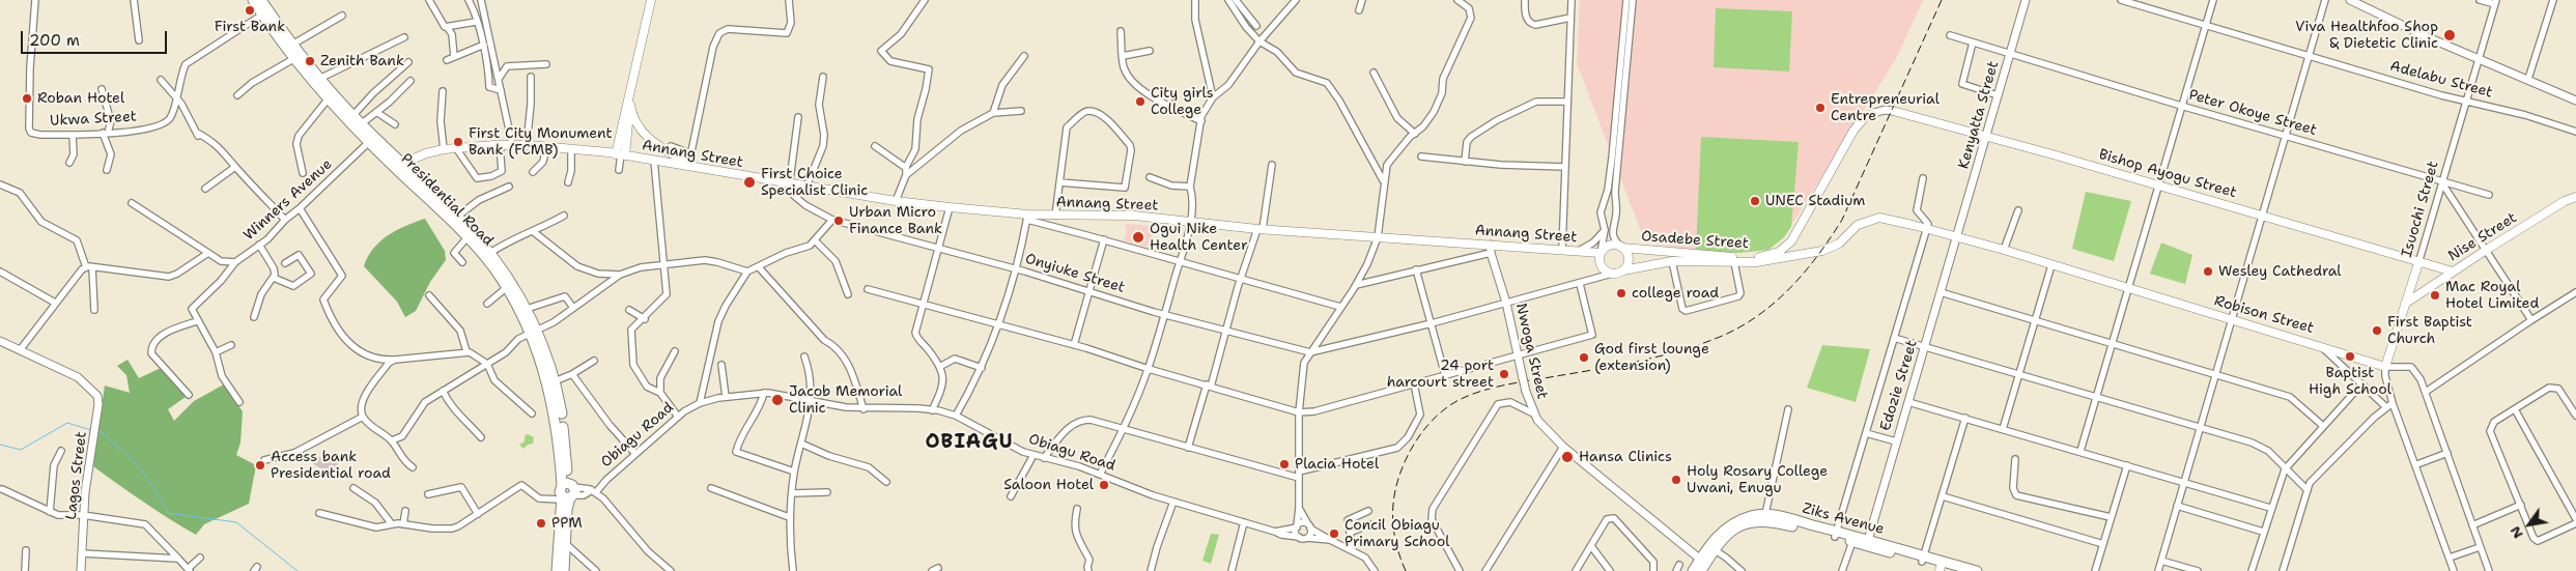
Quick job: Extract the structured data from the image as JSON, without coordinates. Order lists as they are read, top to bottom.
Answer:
{
  "streets": {
    "main road": [
      "Annang Street",
      "Bishop Ayogu Street",
      "Presidential Road",
      "Isuochi Street",
      "Nise Street",
      "Osadebe Street",
      "Robison Street",
      "Ziks Avenue"
    ],
    "street": [
      "Adelabu Street",
      "Peter Okoye Street",
      "Kenyatta Street",
      "Ukwa Street",
      "Winners Avenue",
      "Onyiuke Street",
      "Nwoga Street",
      "Edozie Street",
      "Obiagu Road",
      "Lagos Street"
    ]
  },
  "crossings": [
    ["Adelabu Street", "Isuochi Street"],
    ["Peter Okoye Street", "Kenyatta Street"],
    ["Peter Okoye Street", "Isuochi Street"],
    ["Kenyatta Street", "Bishop Ayogu Street"],
    ["Kenyatta Street", "Robison Street"],
    ["Kenyatta Street", "Edozie Street"],
    ["Ukwa Street", "Presidential Road"],
    ["Annang Street", "Presidential Road"],
    ["Annang Street", "Osadebe Street"],
    ["Annang Street", "Onyiuke Street"],
    ["Annang Street", "Nwoga Street"],
    ["Bishop Ayogu Street", "Isuochi Street"],
    ["Bishop Ayogu Street", "Nise Street"],
    ["Winners Avenue", "Presidential Road"],
    ["Isuochi Street", "Nise Street"],
    ["Isuochi Street", "Robison Street"],
    ["Osadebe Street", "Robison Street"],
    ["Robison Street", "Edozie Street"],
    ["Nwoga Street", "Ziks Avenue"],
    ["Edozie Street", "Ziks Avenue"]
  ],
  "districts": ["OBIAGU"],
  "places": [
    "First Bank",
    "Viva Healthfoo Shop & Dietetic Clinic",
    "Zenith Bank",
    "Roban Hotel",
    "City girls College",
    "Entrepreneurial Centre",
    "First City Monument Bank (FCMB)",
    "First Choice Specialist Clinic",
    "UNEC Stadium",
    "Urban Micro Finance Bank",
    "Ogui Nike Health Center",
    "Wesley Cathedral",
    "college road",
    "Mac Royal Hotel Limited",
    "First Baptist Church",
    "Baptist High School",
    "God first lounge (extension)",
    "24 port harcourt street",
    "Jacob Memorial Clinic",
    "Hansa Clinics",
    "Placia Hotel",
    "Access bank Presidential road",
    "Holy Rosary College Uwani, Enugu",
    "Saloon Hotel",
    "PPM",
    "Concil Obiagu Primary School"
  ],
  "scale_bar": "200 m",
  "north": "bottom left"
}
